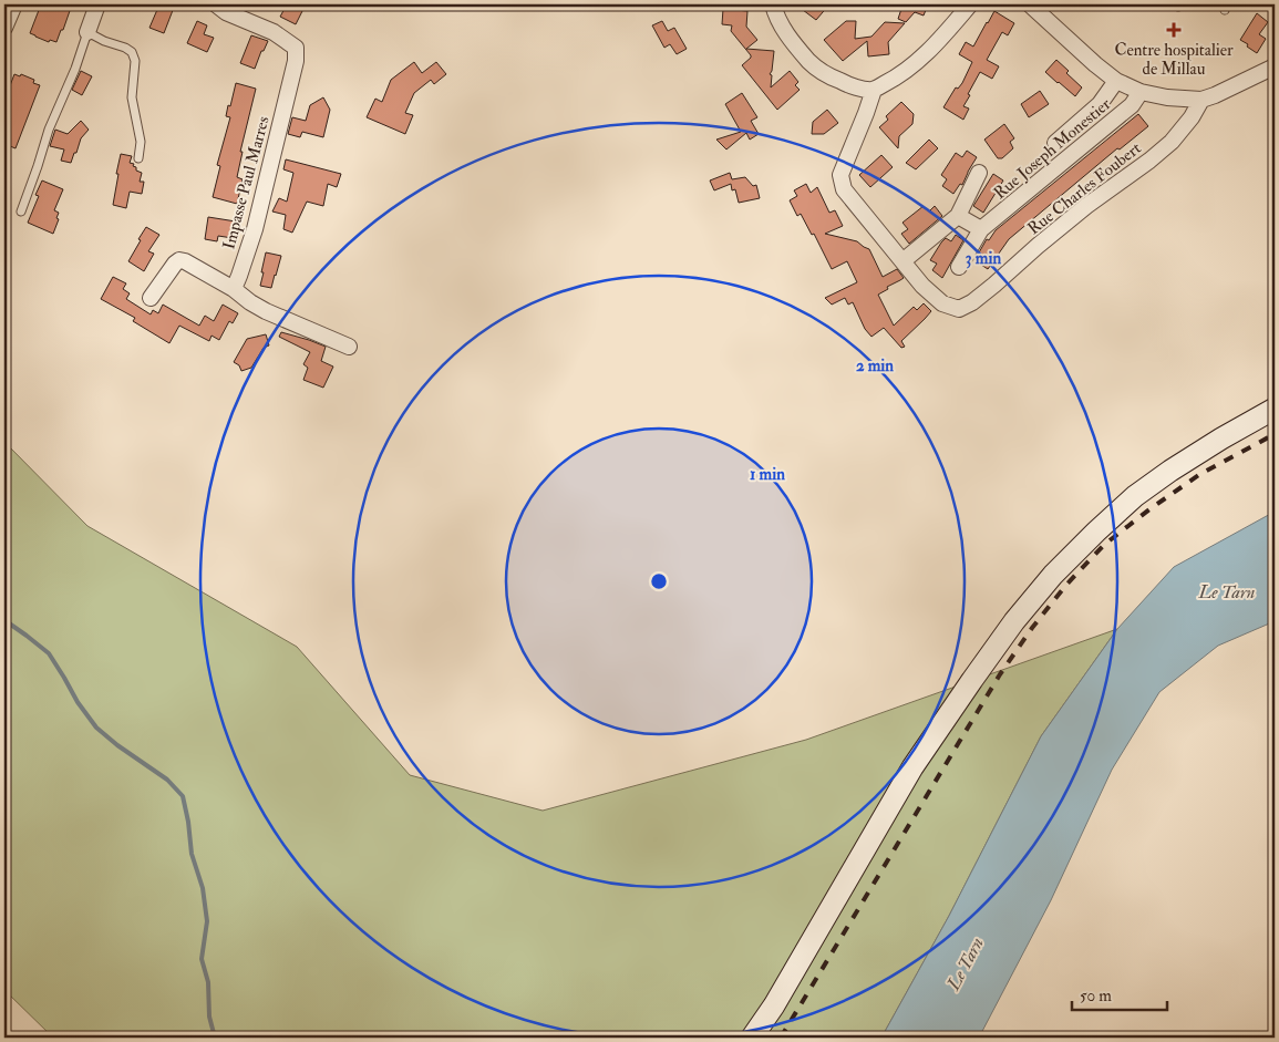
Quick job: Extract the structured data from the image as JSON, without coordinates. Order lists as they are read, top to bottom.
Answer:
{
  "streets": {
    "street": ["Rue Joseph Monestier", "Impasse Paul Marres", "Rue Charles Foubert"]
  },
  "crossings": [
    ["Rue Joseph Monestier", "Rue Charles Foubert"]
  ],
  "water": ["Le Tarn"],
  "places": {
    "health": ["Centre hospitalier de Millau"]
  },
  "scale_bar": "50 m",
  "rings": ["3 min", "2 min", "1 min"]
}
